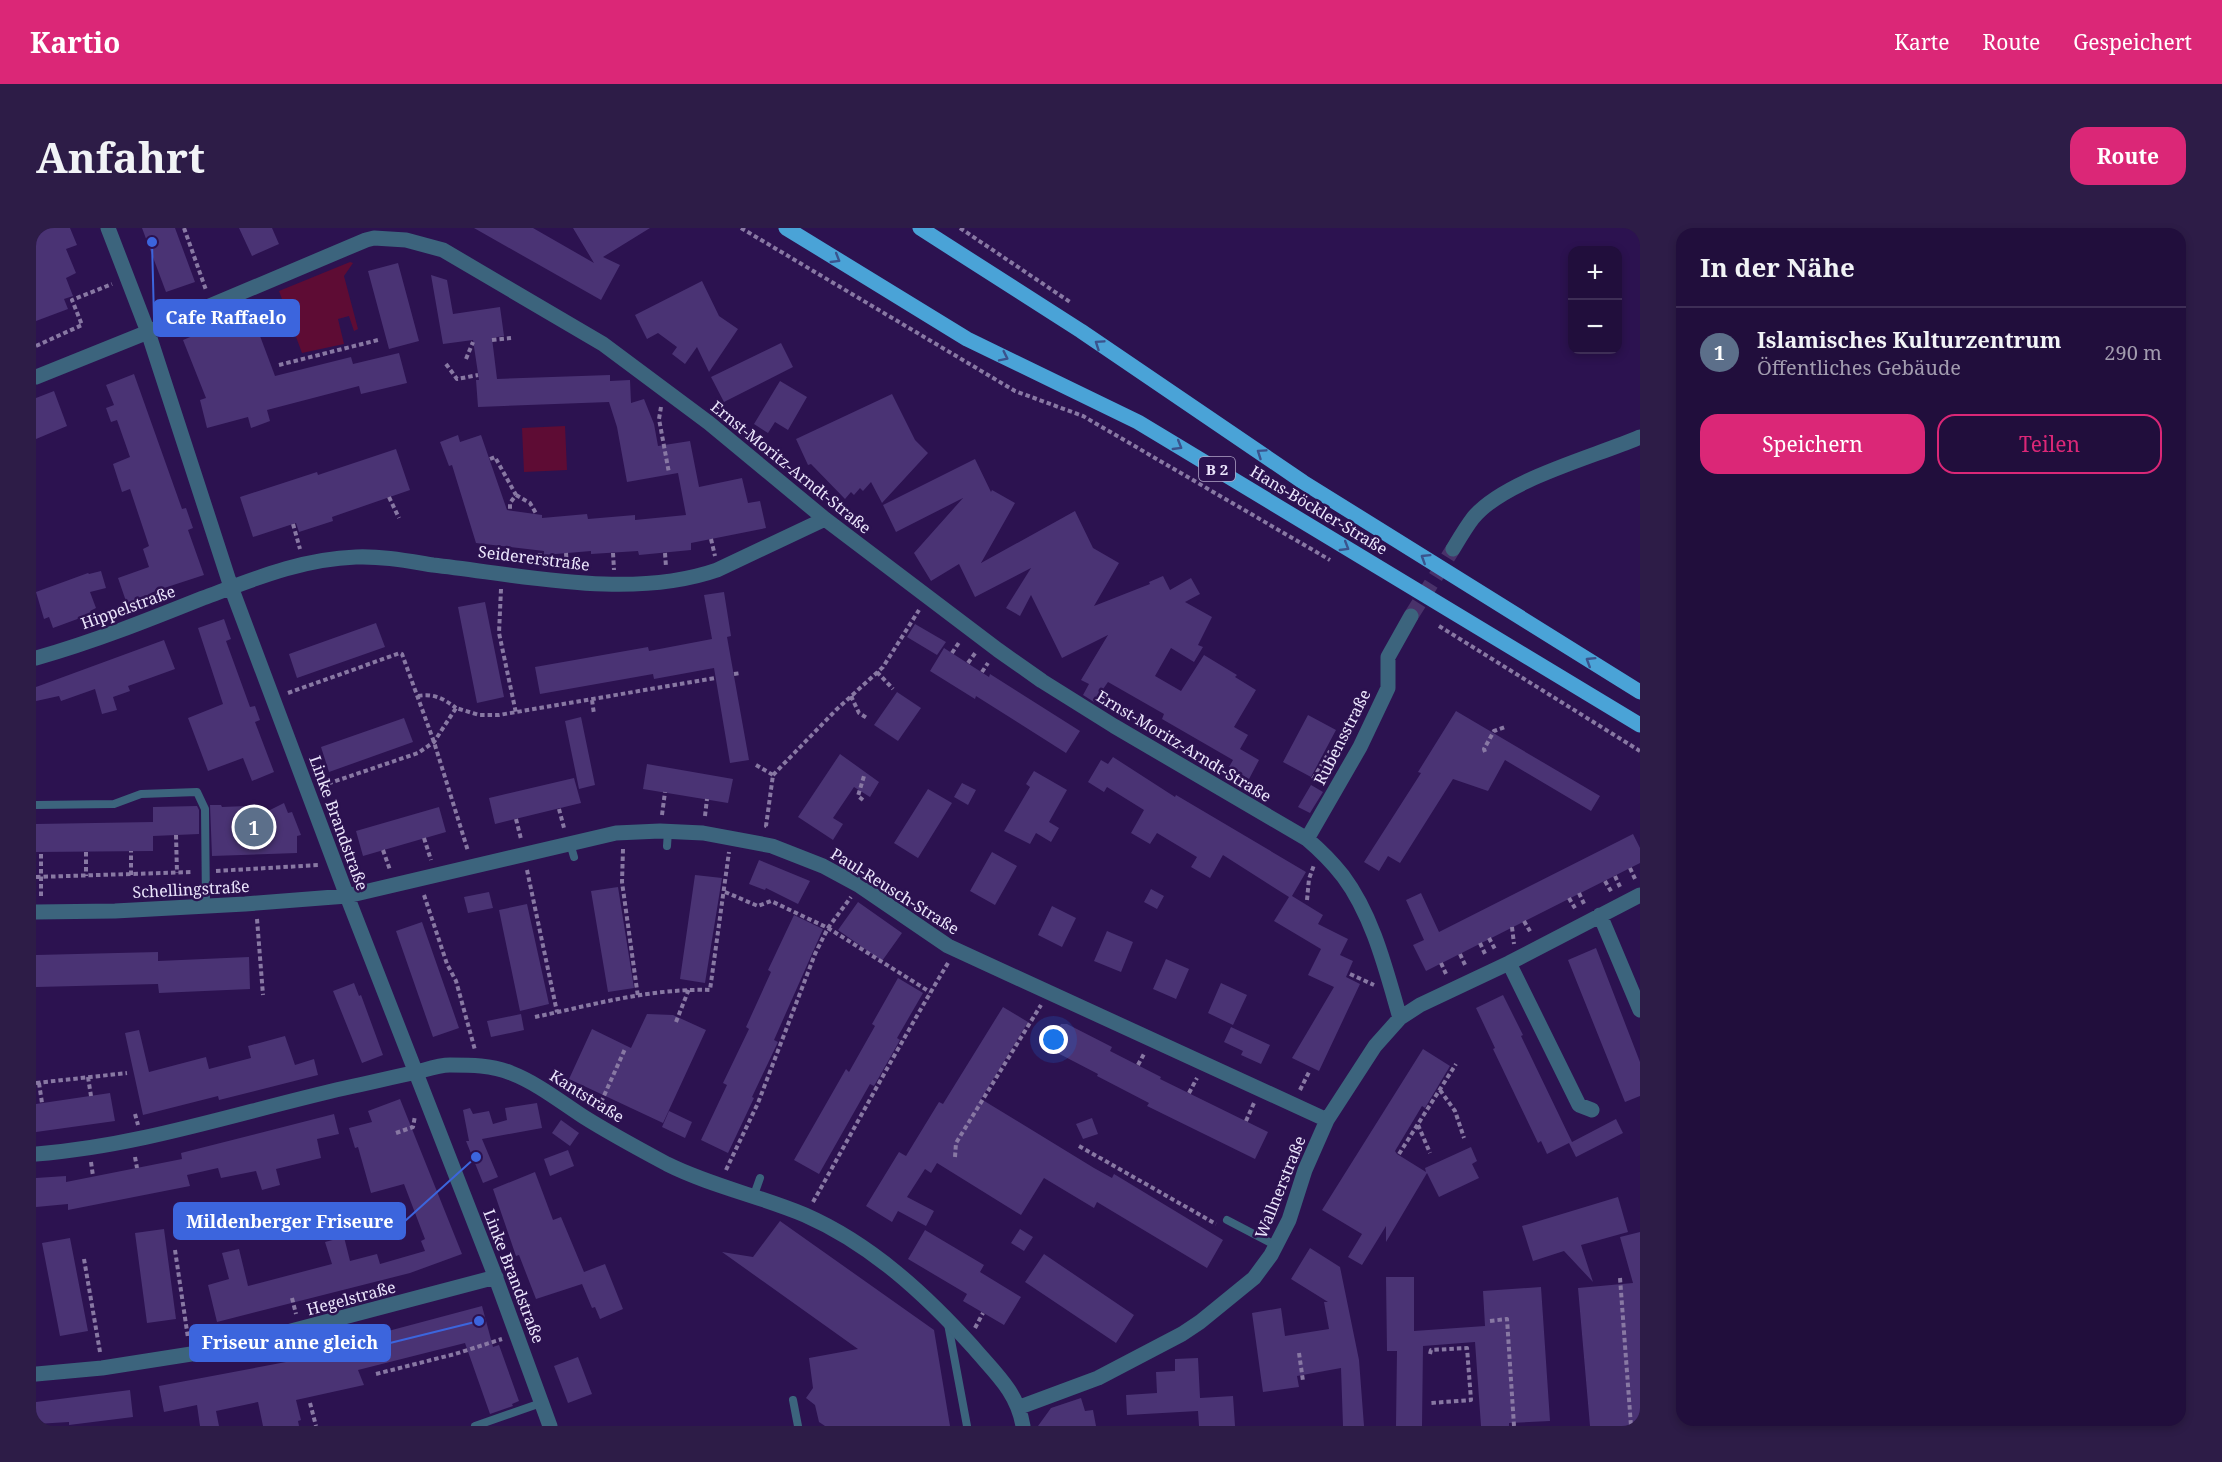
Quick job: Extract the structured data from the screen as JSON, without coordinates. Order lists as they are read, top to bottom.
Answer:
{
  "streets": {
    "main road": ["B 2", "Hans-Böckler-Straße"],
    "street": [
      "Ernst-Moritz-Arndt-Straße",
      "Seidererstraße",
      "Hippelstraße",
      "Rubensstraße",
      "Linke Brandstraße",
      "Schellingstraße",
      "Paul-Reusch-Straße",
      "Kantstraße",
      "Wallnerstraße",
      "Hegelstraße"
    ]
  },
  "crossings": [
    ["Ernst-Moritz-Arndt-Straße", "Seidererstraße"],
    ["Ernst-Moritz-Arndt-Straße", "Rubensstraße"],
    ["Ernst-Moritz-Arndt-Straße", "Linke Brandstraße"],
    ["Ernst-Moritz-Arndt-Straße", "Wallnerstraße"],
    ["Seidererstraße", "Hippelstraße"],
    ["Seidererstraße", "Linke Brandstraße"],
    ["Hippelstraße", "Linke Brandstraße"],
    ["Linke Brandstraße", "Schellingstraße"],
    ["Linke Brandstraße", "Paul-Reusch-Straße"],
    ["Linke Brandstraße", "Kantstraße"],
    ["Linke Brandstraße", "Hegelstraße"],
    ["Schellingstraße", "Paul-Reusch-Straße"],
    ["Paul-Reusch-Straße", "Wallnerstraße"],
    ["Kantstraße", "Wallnerstraße"]
  ],
  "places": ["Cafe Raffaelo", "Mildenberger Friseure", "Friseur anne gleich"],
  "page": {
    "header": "Kartio",
    "nav": ["Karte", "Route", "Gespeichert"],
    "buttons": [
      "Route",
      ["Speichern", "Teilen"]
    ],
    "title": "Anfahrt",
    "heading": "In der Nähe",
    "map_buttons": ["+", "−"],
    "list": [
      {
        "mark": "1",
        "name": "Islamisches Kulturzentrum",
        "note": "Öffentliches Gebäude",
        "value": "290 m"
      }
    ],
    "pins": "1"
  }
}
